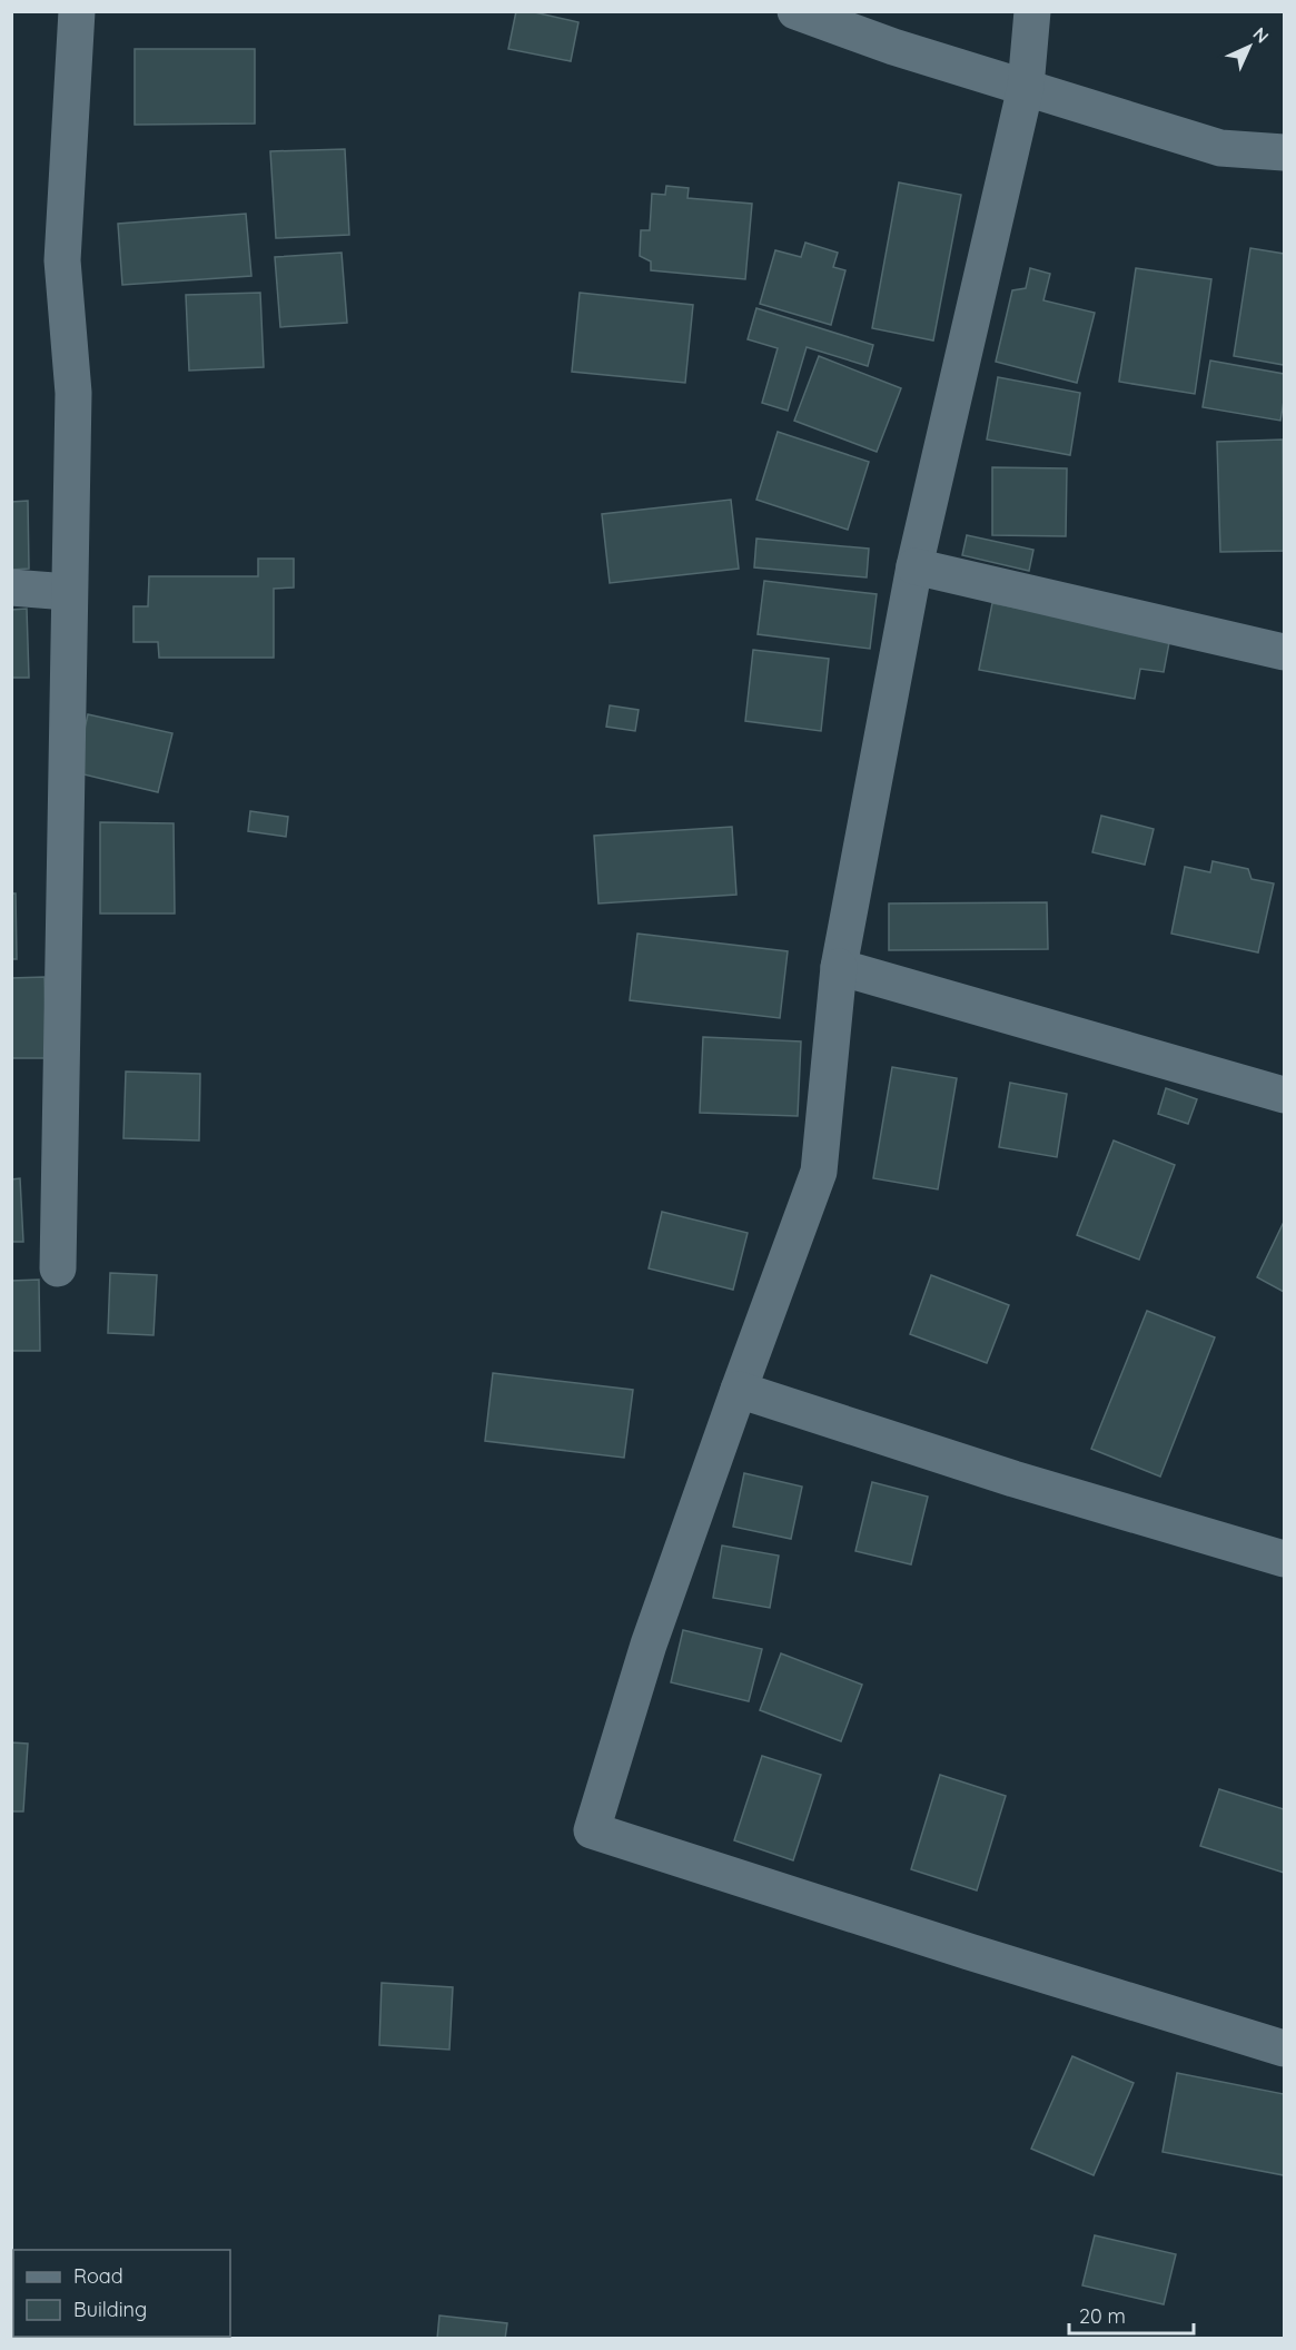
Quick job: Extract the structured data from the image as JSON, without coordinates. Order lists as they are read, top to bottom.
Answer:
{
  "legend": ["Road", "Building"],
  "scale_bar": "20 m",
  "north": "top right"
}
